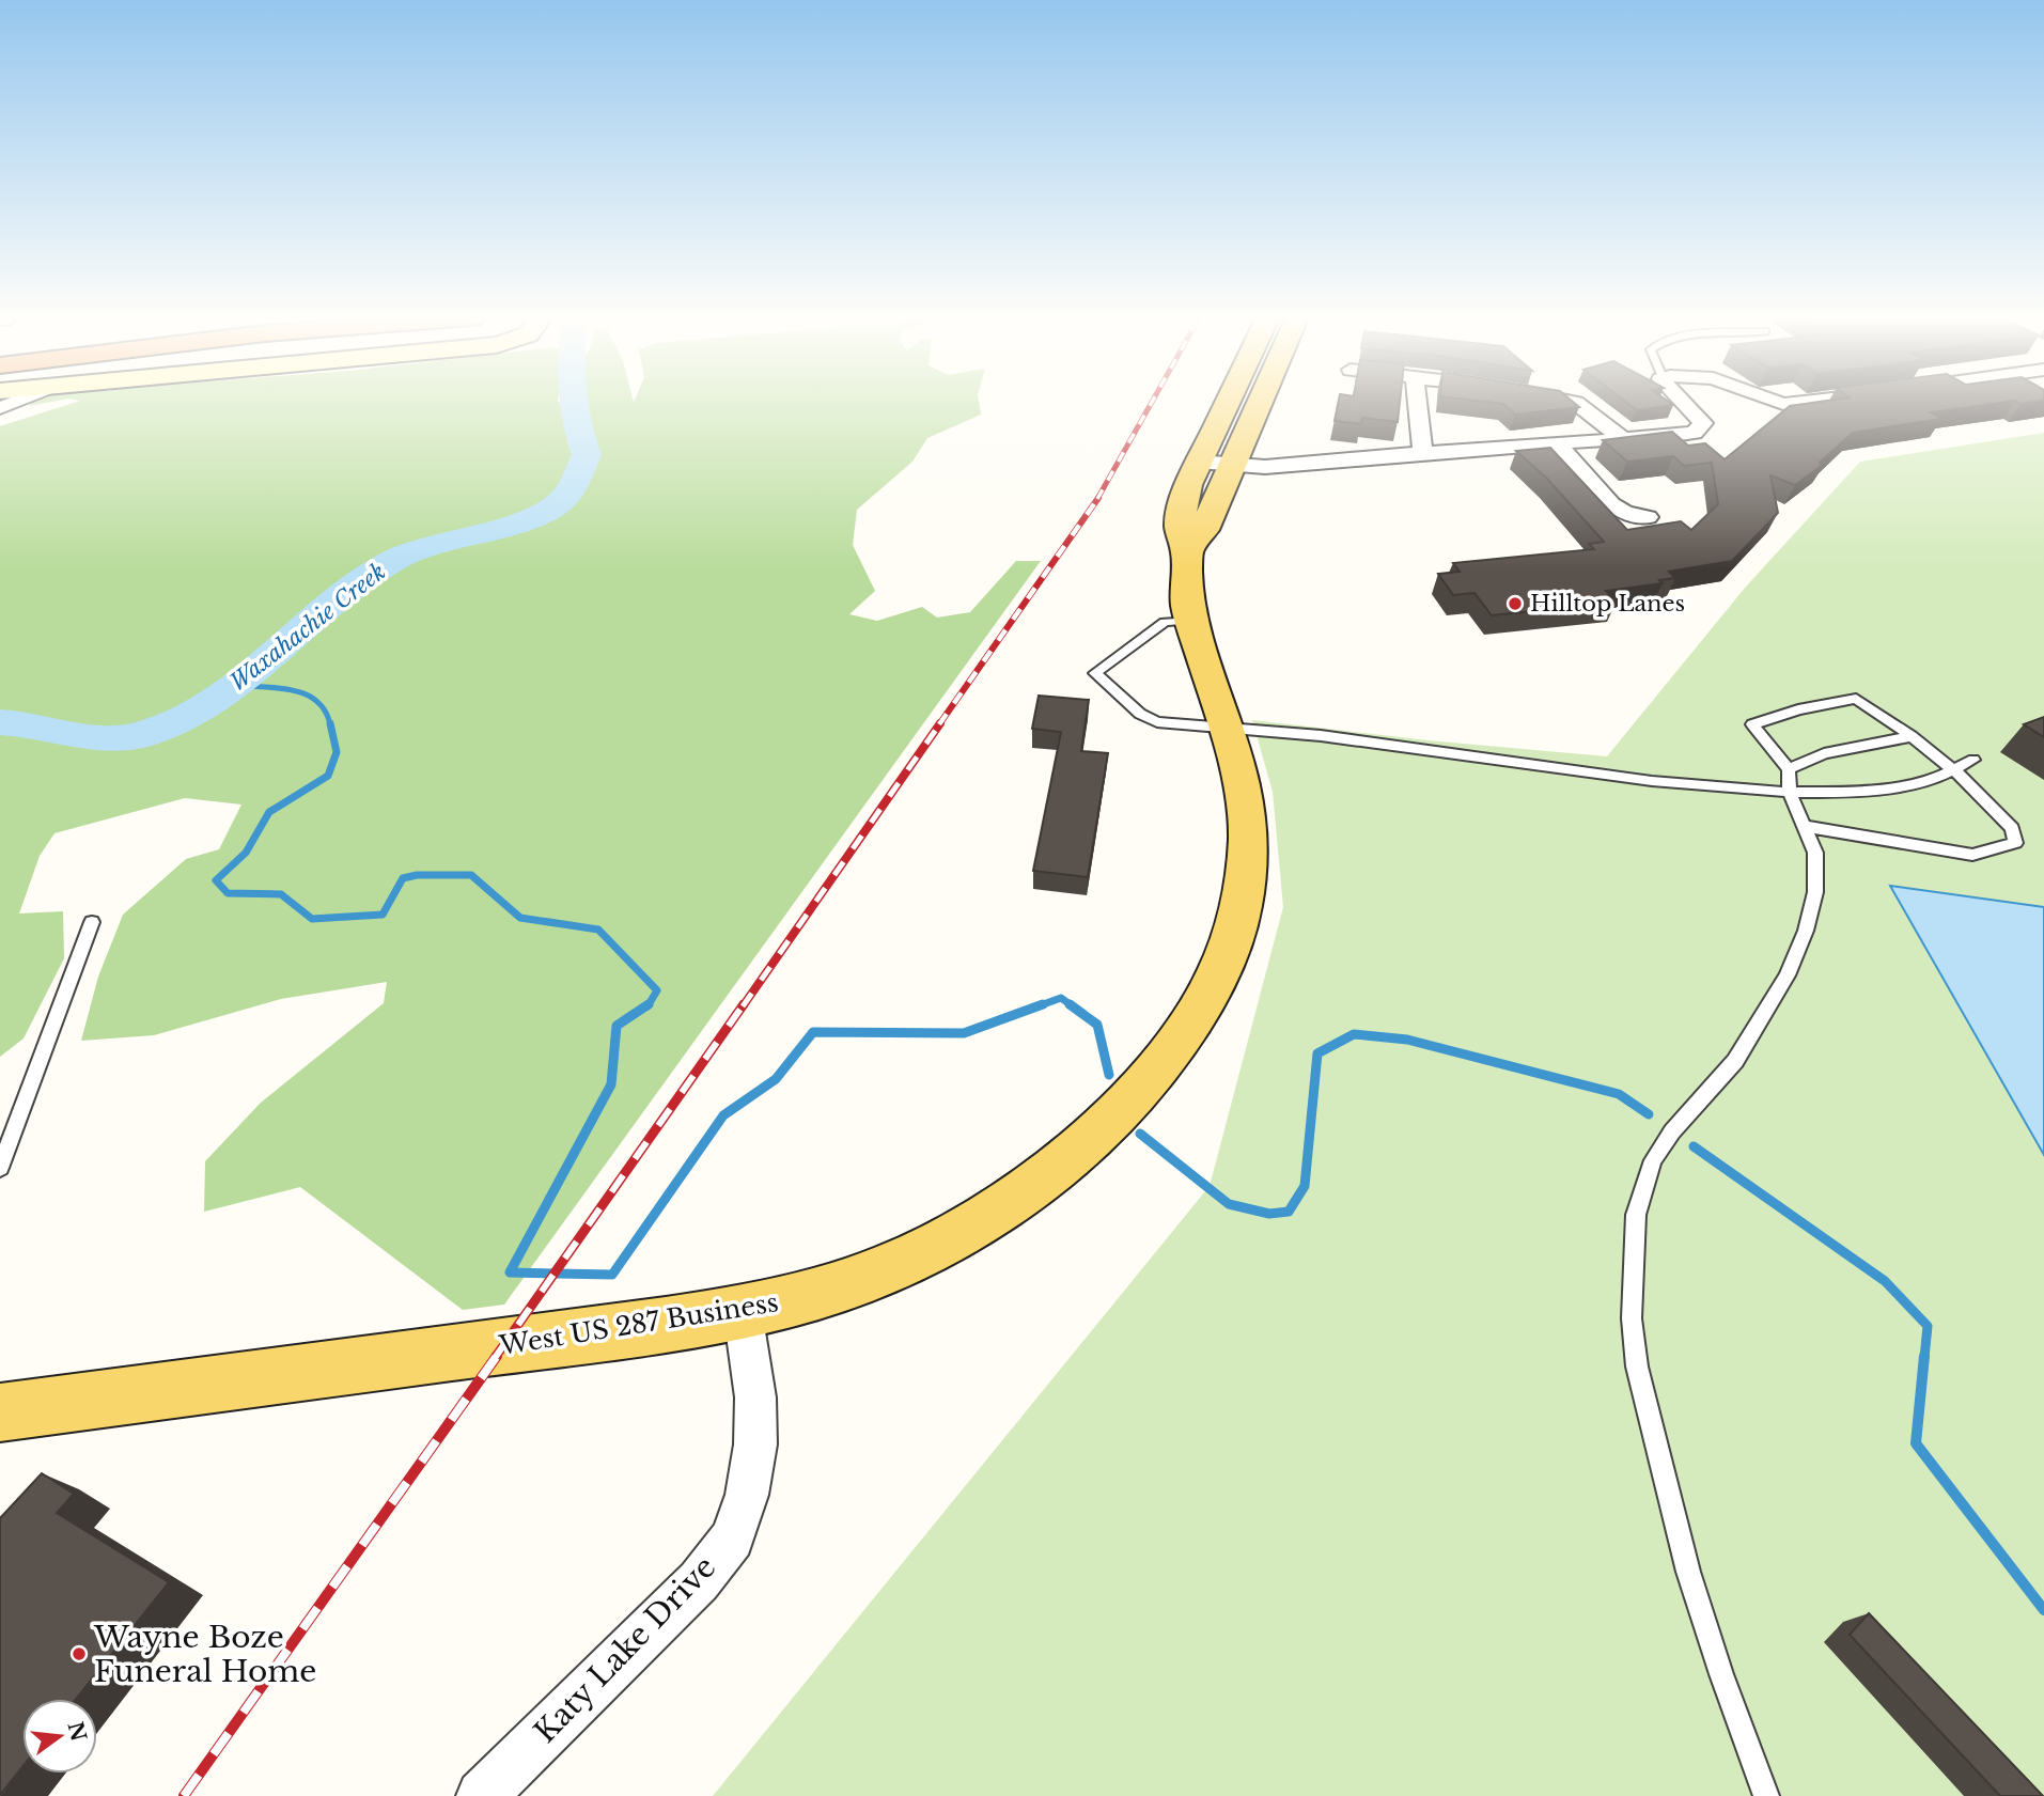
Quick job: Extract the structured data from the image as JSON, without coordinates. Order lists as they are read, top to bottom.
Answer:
{
  "streets": {
    "main road": ["West US 287 Business"],
    "street": ["Katy Lake Drive"]
  },
  "crossings": [
    ["West US 287 Business", "Katy Lake Drive"]
  ],
  "water": ["Waxahachie Creek"],
  "places": ["Hilltop Lanes", "Wayne Boze Funeral Home"],
  "north": "right"
}
